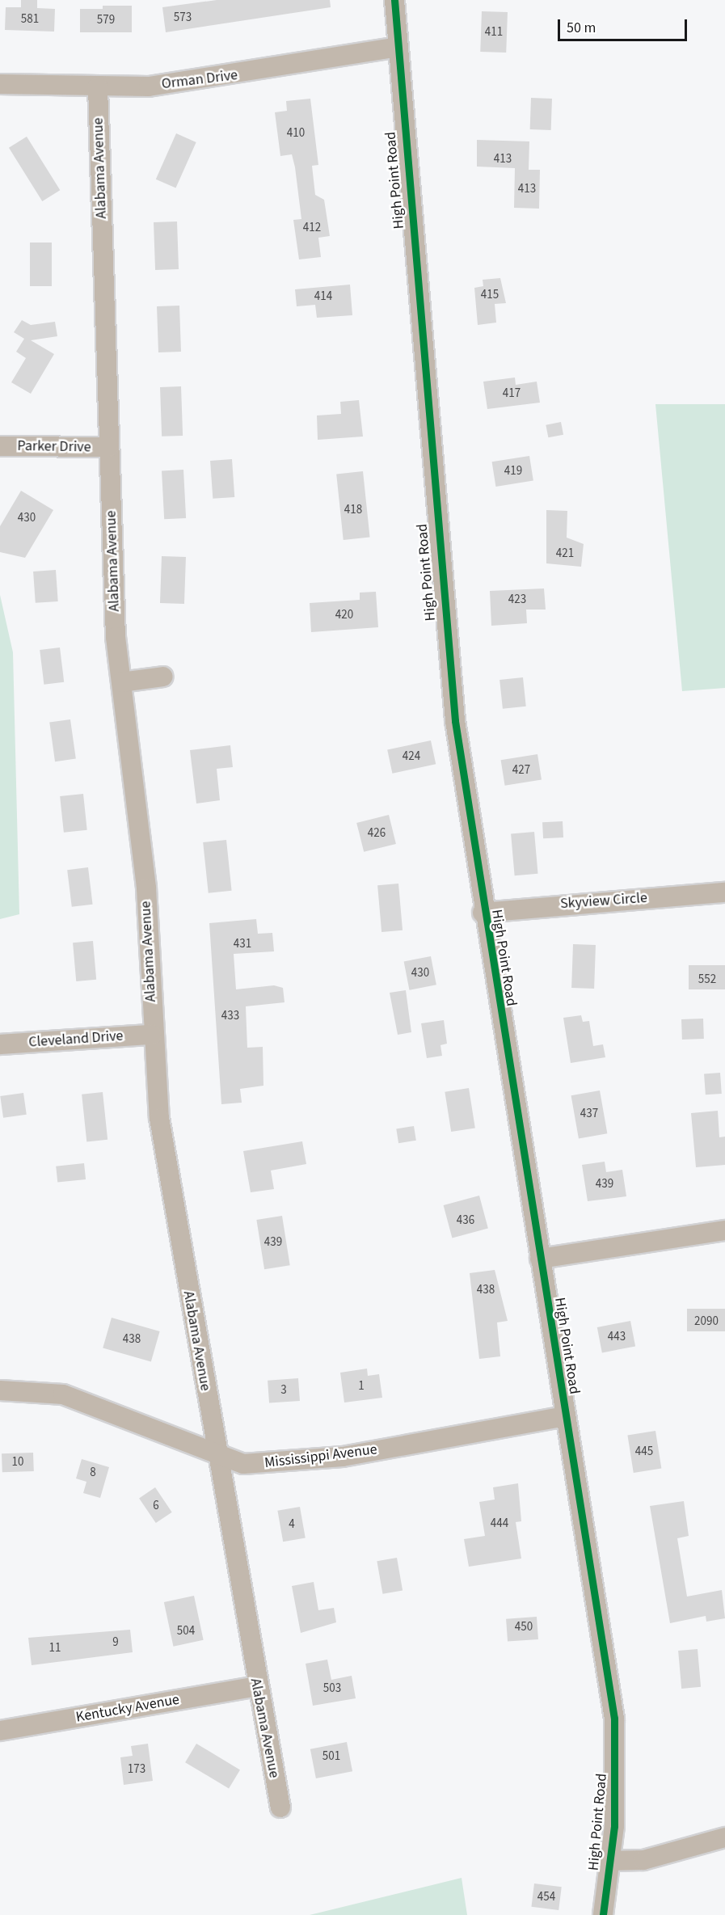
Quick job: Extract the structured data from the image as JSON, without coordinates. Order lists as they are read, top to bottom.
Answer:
{
  "streets": {
    "street": [
      "Orman Drive",
      "Alabama Avenue",
      "High Point Road",
      "Parker Drive",
      "Skyview Circle",
      "Cleveland Drive",
      "Mississippi Avenue",
      "Kentucky Avenue"
    ]
  },
  "crossings": [
    ["Orman Drive", "Alabama Avenue"],
    ["Orman Drive", "High Point Road"],
    ["Alabama Avenue", "Parker Drive"],
    ["Alabama Avenue", "Cleveland Drive"],
    ["Alabama Avenue", "Mississippi Avenue"],
    ["Alabama Avenue", "Kentucky Avenue"],
    ["High Point Road", "Skyview Circle"],
    ["High Point Road", "Mississippi Avenue"]
  ],
  "house_numbers": [
    "573",
    "581",
    "579",
    "411",
    "410",
    "413",
    "413",
    "412",
    "415",
    "414",
    "417",
    "419",
    "418",
    "430",
    "421",
    "423",
    "420",
    "424",
    "427",
    "426",
    "431",
    "430",
    "552",
    "433",
    "437",
    "439",
    "436",
    "439",
    "438",
    "2090",
    "443",
    "438",
    "1",
    "3",
    "445",
    "10",
    "8",
    "6",
    "444",
    "4",
    "450",
    "504",
    "9",
    "11",
    "503",
    "501",
    "173",
    "454"
  ],
  "scale_bar": "50 m"
}
